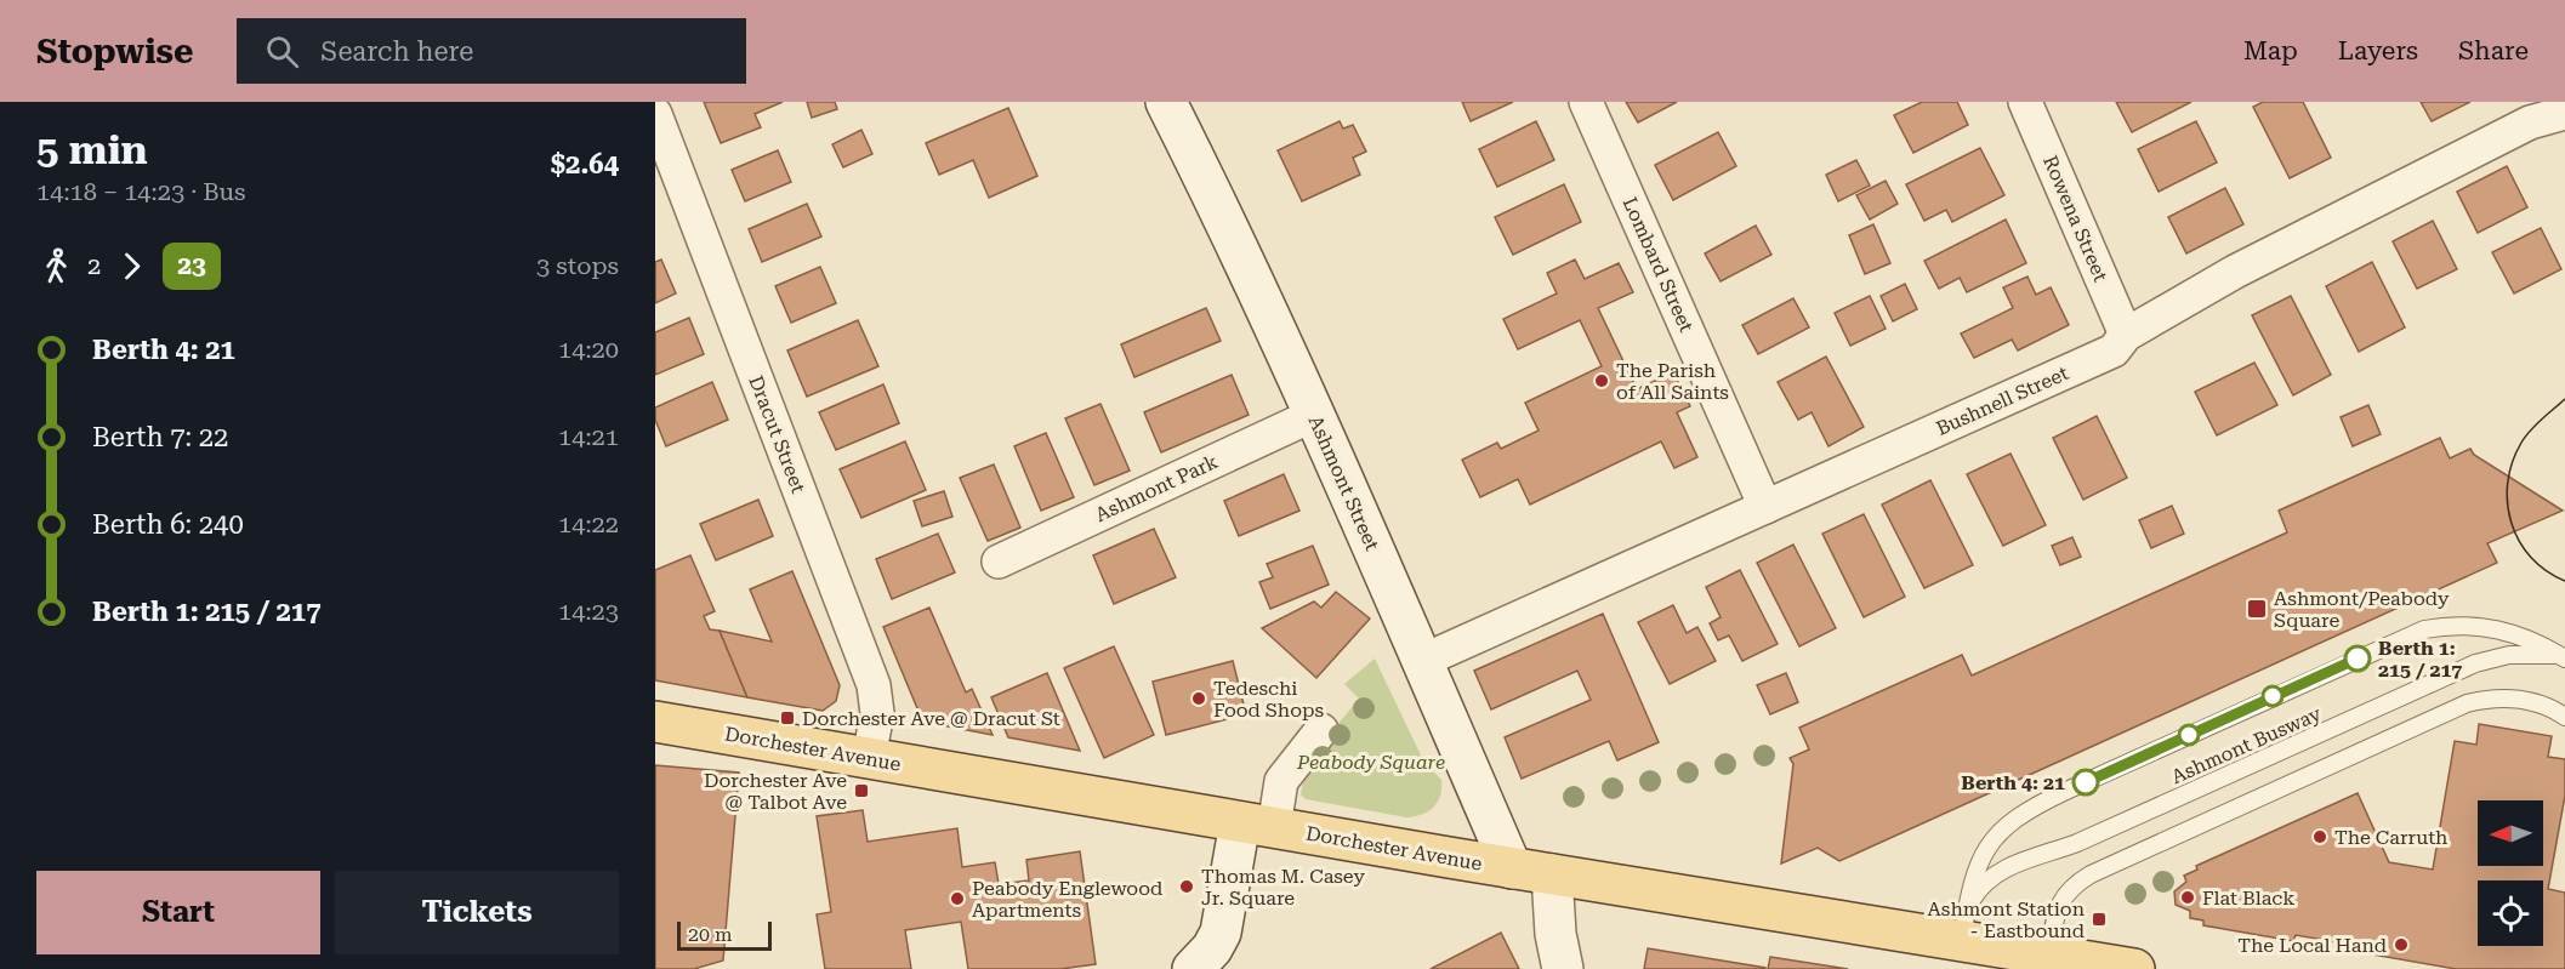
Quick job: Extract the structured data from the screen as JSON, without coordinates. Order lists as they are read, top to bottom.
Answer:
{
  "streets": {
    "main road": ["Ashmont Street", "Dorchester Avenue"],
    "street": [
      "Rowena Street",
      "Lombard Street",
      "Bushnell Street",
      "Dracut Street",
      "Ashmont Park"
    ],
    "lane": ["Ashmont Busway"]
  },
  "crossings": [
    ["Rowena Street", "Bushnell Street"],
    ["Lombard Street", "Bushnell Street"],
    ["Bushnell Street", "Ashmont Street"],
    ["Dracut Street", "Dorchester Avenue"],
    ["Ashmont Street", "Ashmont Park"],
    ["Ashmont Street", "Dorchester Avenue"],
    ["Ashmont Busway", "Dorchester Avenue"]
  ],
  "parks": ["Peabody Square"],
  "places": {
    "other": [
      "The Parish of All Saints",
      "Berth 1: 215 / 217",
      "Tedeschi Food Shops",
      "Berth 4: 21",
      "The Carruth",
      "Thomas M. Casey Jr. Square",
      "Flat Black",
      "Peabody Englewood Apartments",
      "The Local Hand"
    ],
    "transit": [
      "Ashmont/Peabody Square",
      "Dorchester Ave @ Dracut St",
      "Dorchester Ave @ Talbot Ave",
      "Ashmont Station - Eastbound"
    ]
  },
  "lines": ["bus line 23"],
  "scale_bar": "20 m",
  "north": "left",
  "page": {
    "header": "Stopwise",
    "search": "Search here",
    "nav": ["Map", "Layers", "Share"],
    "heading": ["5 min", "14:18 – 14:23 · Bus", "$2.64"],
    "legs": ["2", "23", "3 stops"],
    "list": [
      {
        "name": "Berth 4: 21",
        "value": "14:20"
      },
      {
        "name": "Berth 7: 22",
        "value": "14:21"
      },
      {
        "name": "Berth 6: 240",
        "value": "14:22"
      },
      {
        "name": "Berth 1: 215 / 217",
        "value": "14:23"
      }
    ],
    "buttons": ["Start", "Tickets"],
    "scale": "20 m"
  }
}
